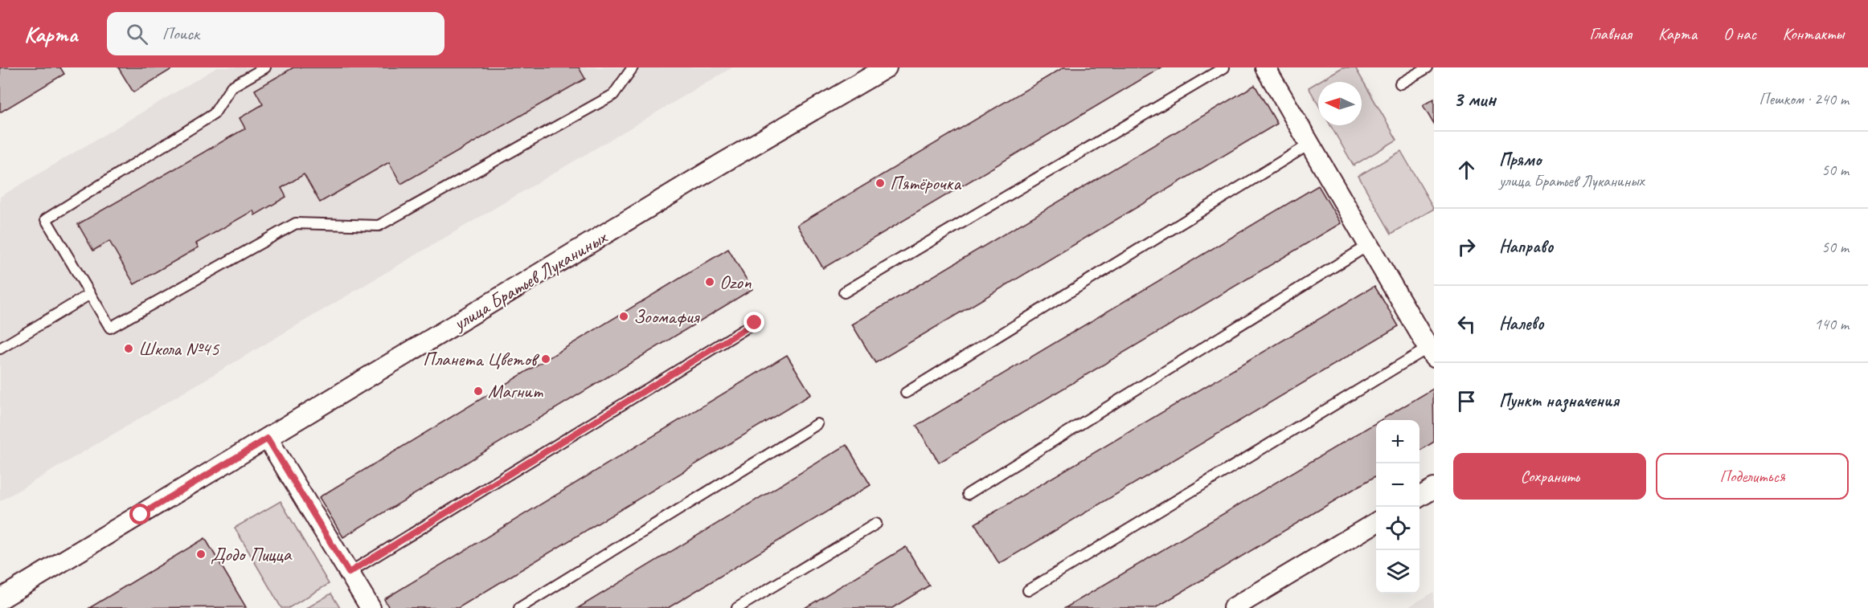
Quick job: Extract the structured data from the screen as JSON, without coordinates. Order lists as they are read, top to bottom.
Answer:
{
  "streets": {
    "street": ["улица Братьев Луканиных"]
  },
  "places": [
    "Пятёрочка",
    "Ozon",
    "Зоомафия",
    "Школа №45",
    "Планета Цветов",
    "Магнит",
    "Додо Пицца"
  ],
  "north": "left",
  "page": {
    "header": "Карта",
    "search": "Поиск",
    "nav": [
      "Главная",
      "Карта",
      "О нас",
      "Контакты"
    ],
    "heading": ["3 мин", "Пешком · 240 m"],
    "list": [
      ["Прямо", "улица Братьев Луканиных", "50 m"],
      ["Направо", "50 m"],
      ["Налево", "140 m"],
      "Пункт назначения"
    ],
    "map_buttons": ["+", "−"],
    "buttons": ["Сохранить", "Поделиться"]
  }
}
